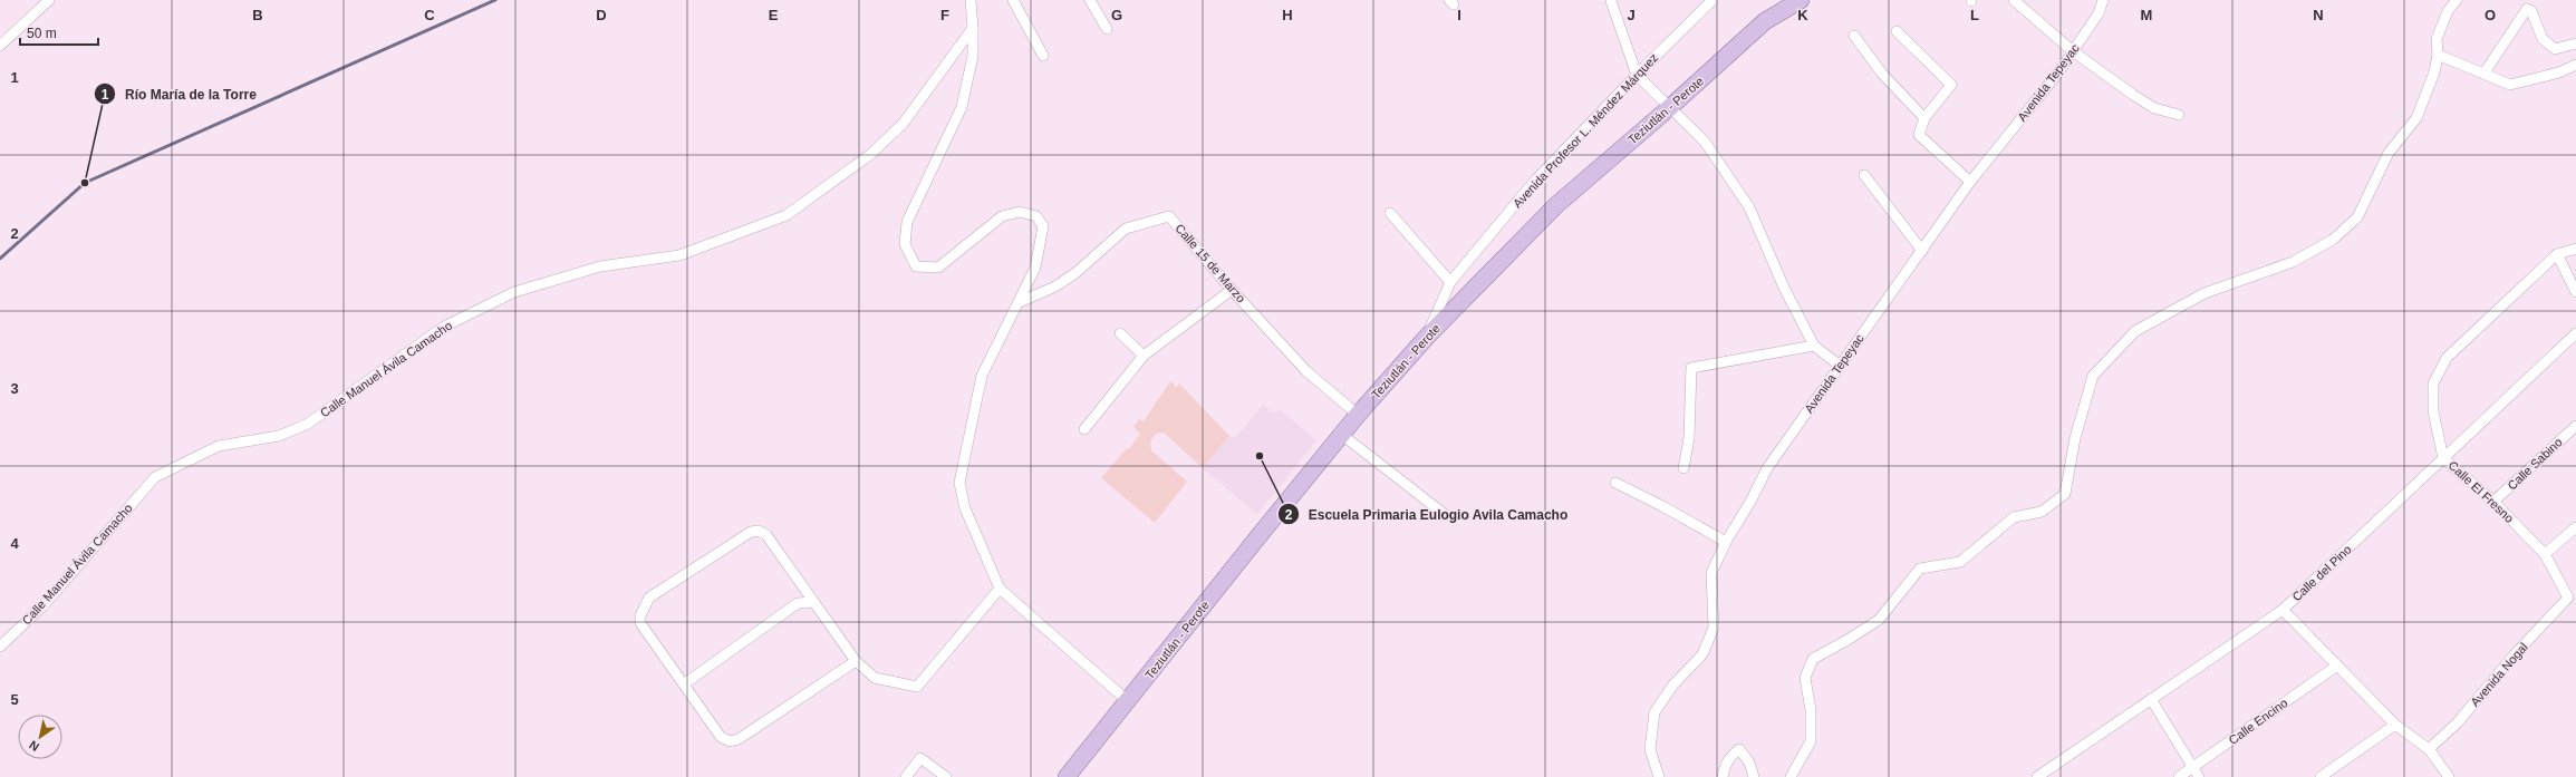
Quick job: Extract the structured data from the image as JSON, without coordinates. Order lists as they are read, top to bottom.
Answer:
{
  "streets": {
    "main road": ["Teziutlán - Perote"],
    "street": [
      "Avenida Tepeyac",
      "Avenida Profesor L. Méndez Márquez",
      "Calle 15 de Marzo",
      "Calle Manuel Ávila Camacho",
      "Calle Sabino",
      "Calle El Fresno",
      "Calle del Pino",
      "Avenida Nogal",
      "Calle Encino"
    ]
  },
  "crossings": [
    ["Teziutlán - Perote", "Avenida Profesor L. Méndez Márquez"],
    ["Teziutlán - Perote", "Calle 15 de Marzo"],
    ["Calle Sabino", "Calle El Fresno"],
    ["Calle El Fresno", "Calle del Pino"],
    ["Calle El Fresno", "Avenida Nogal"]
  ],
  "places": ["Río María de la Torre", "Escuela Primaria Eulogio Avila Camacho"],
  "scale_bar": "50 m",
  "north": "bottom left",
  "grid": {
    "columns": [
      "B",
      "C",
      "D",
      "E",
      "F",
      "G",
      "H",
      "I",
      "J",
      "K",
      "L",
      "M",
      "N",
      "O"
    ],
    "rows": [
      "1",
      "2",
      "3",
      "4",
      "5"
    ]
  }
}
